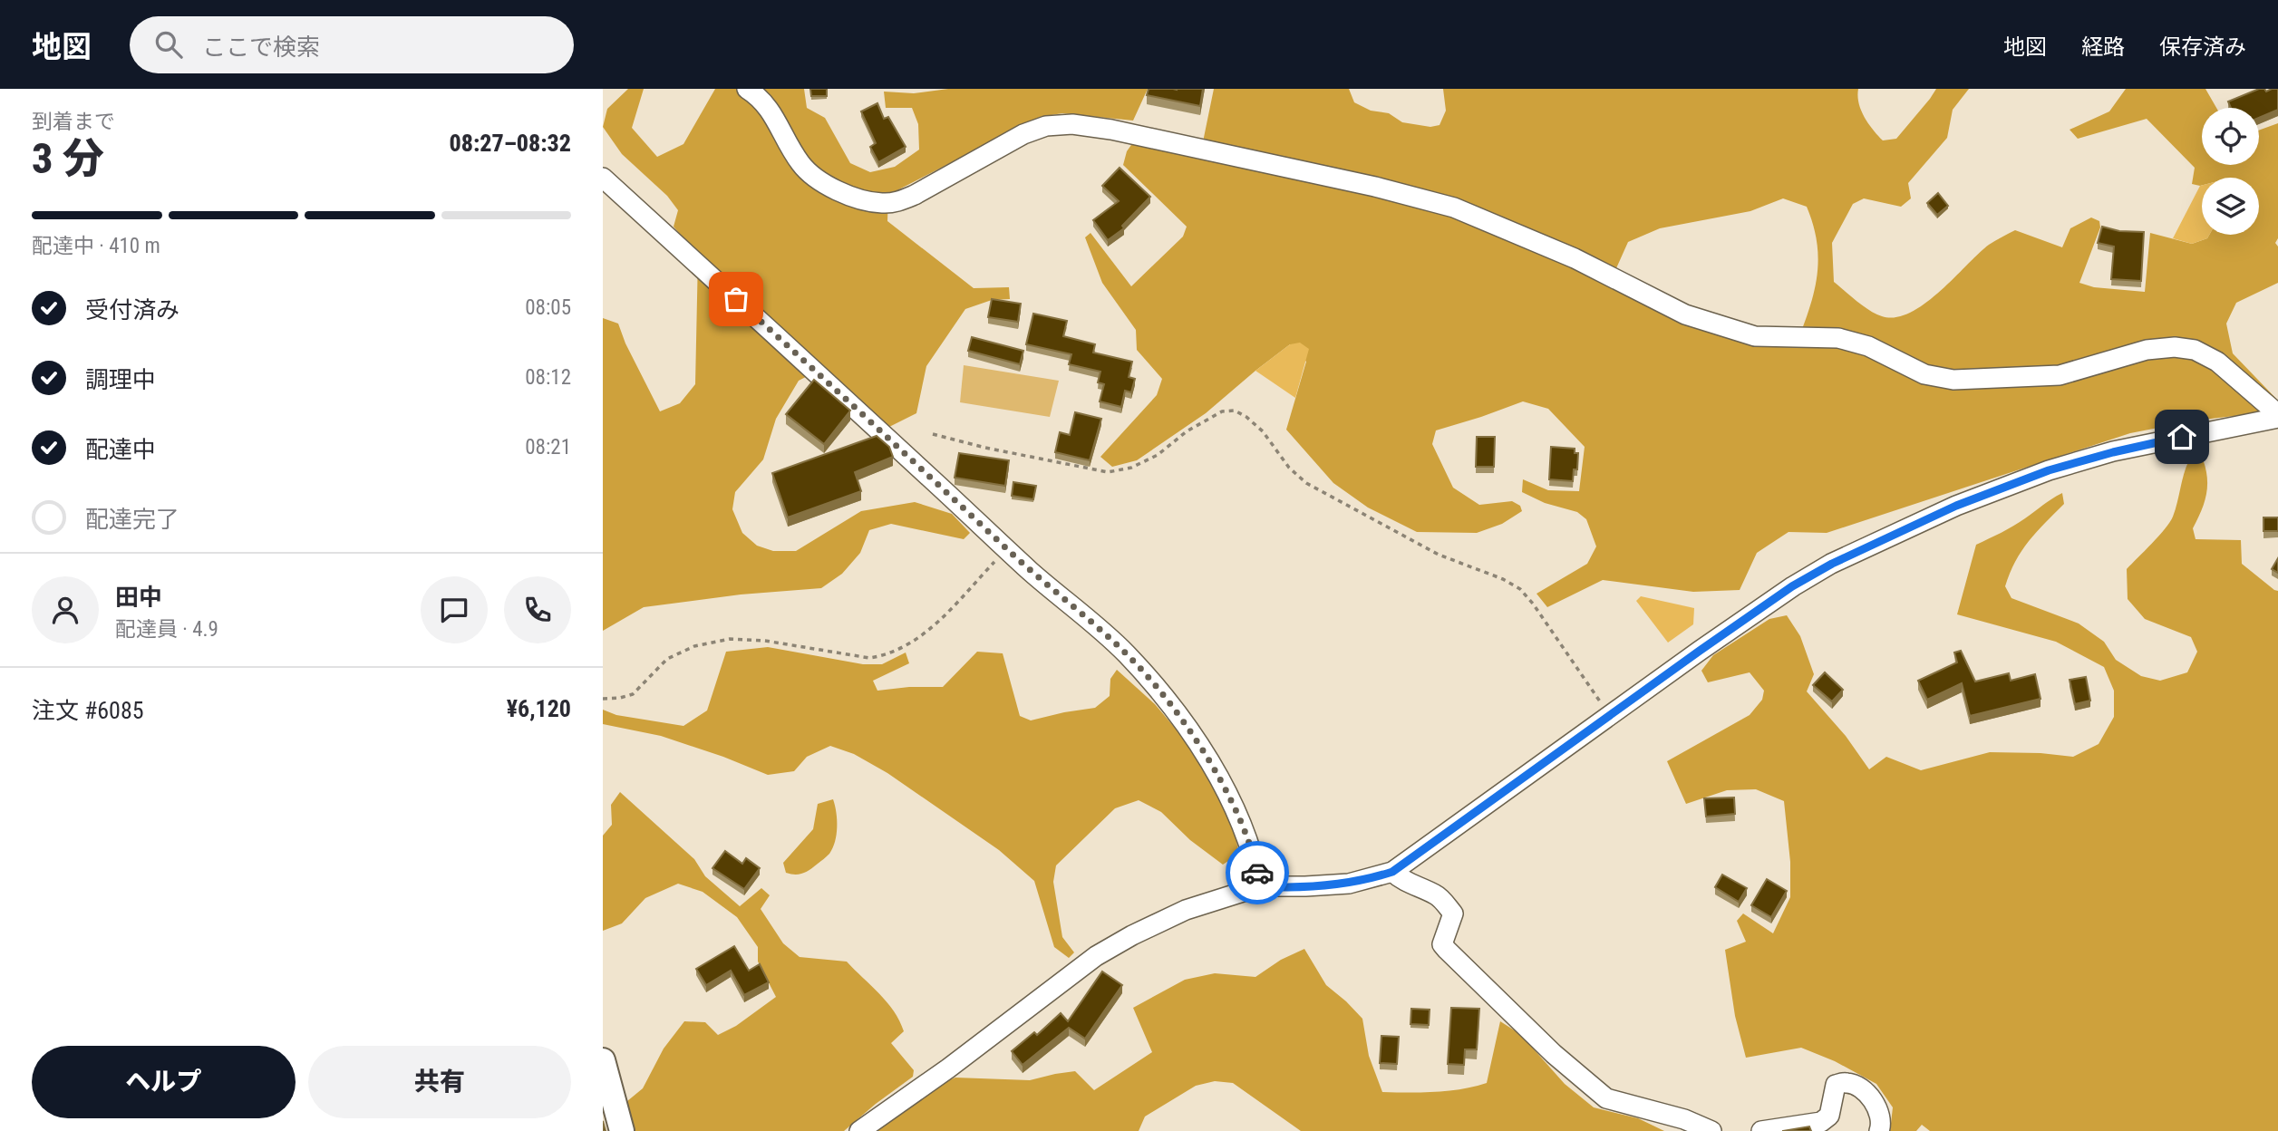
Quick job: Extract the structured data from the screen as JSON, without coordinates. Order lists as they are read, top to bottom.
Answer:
{
  "page": {
    "header": "地図",
    "search": "ここで検索",
    "nav": ["地図", "経路", "保存済み"],
    "heading": ["3 分", "到着まで", "08:27–08:32"],
    "panel": [
      "田中",
      "配達員 · 4.9",
      "注文 #6085",
      "¥6,120"
    ],
    "bar": "配達中 · 410 m",
    "list": [
      ["受付済み", "08:05"],
      ["調理中", "08:12"],
      ["配達中", "08:21"],
      "配達完了"
    ],
    "buttons": ["ヘルプ", "共有"]
  }
}
